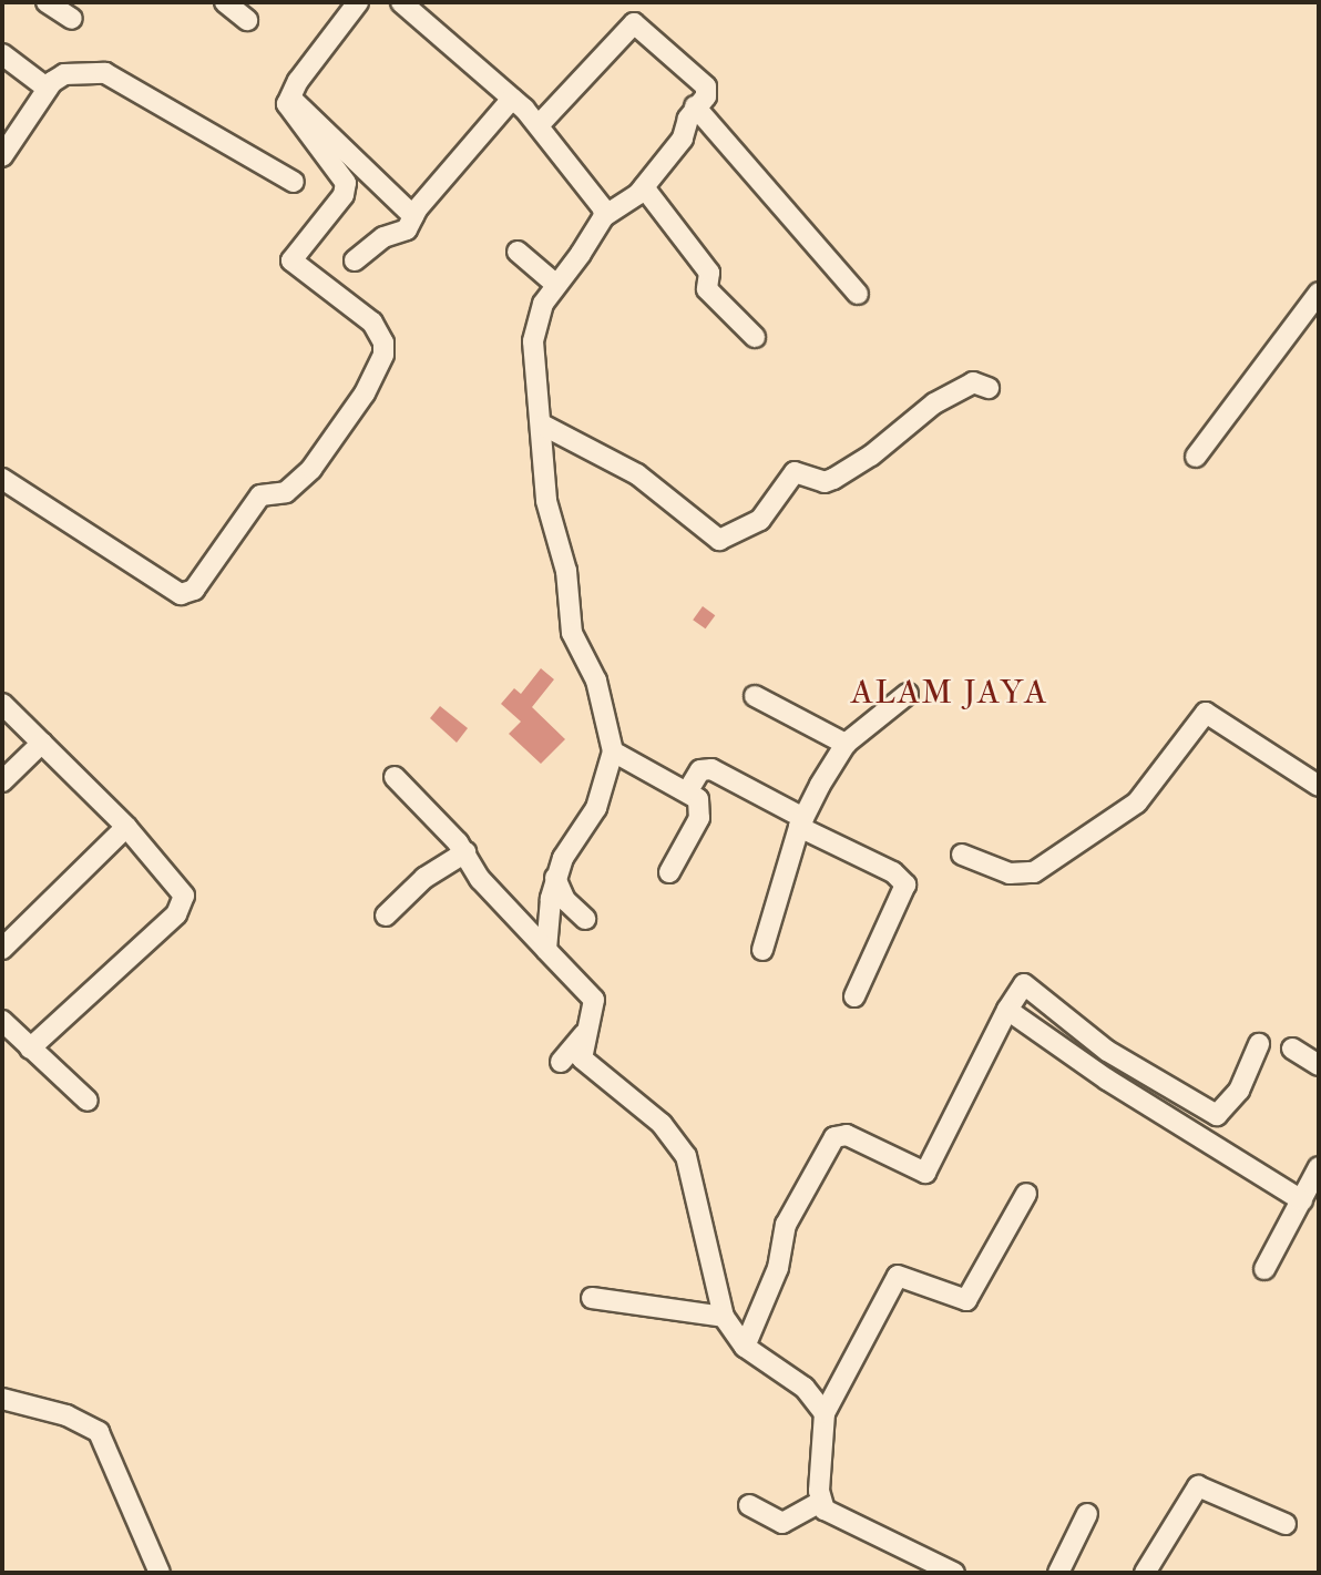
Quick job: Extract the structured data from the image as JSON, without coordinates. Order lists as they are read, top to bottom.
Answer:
{
  "districts": ["ALAM JAYA"]
}
